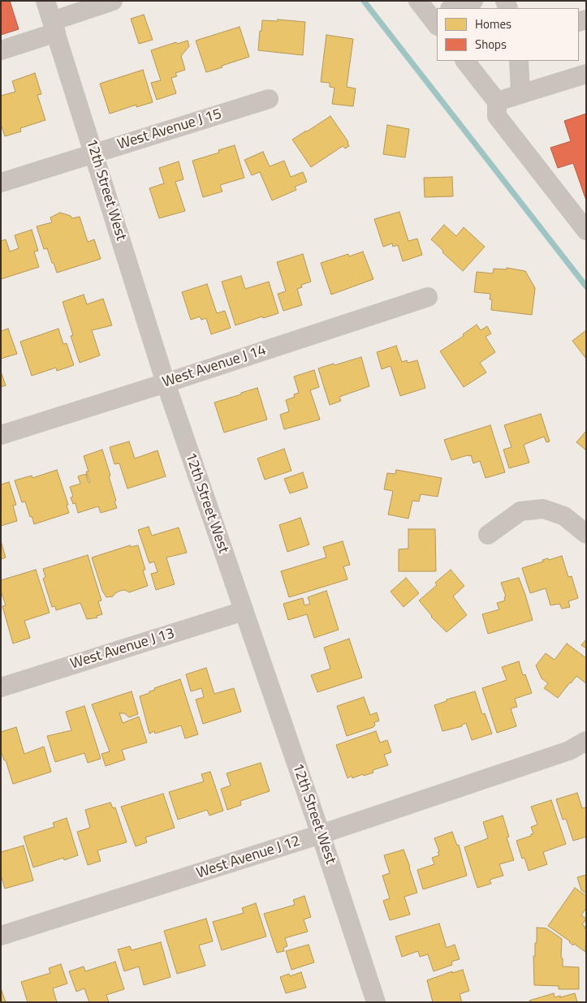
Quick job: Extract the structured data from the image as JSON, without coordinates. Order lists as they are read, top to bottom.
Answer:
{
  "streets": {
    "street": [
      "West Avenue J 15",
      "12th Street West",
      "West Avenue J 14",
      "West Avenue J 13",
      "West Avenue J 12"
    ]
  },
  "crossings": [
    ["West Avenue J 15", "12th Street West"],
    ["12th Street West", "West Avenue J 14"],
    ["12th Street West", "West Avenue J 13"],
    ["12th Street West", "West Avenue J 12"]
  ],
  "legend": ["Homes", "Shops"]
}
